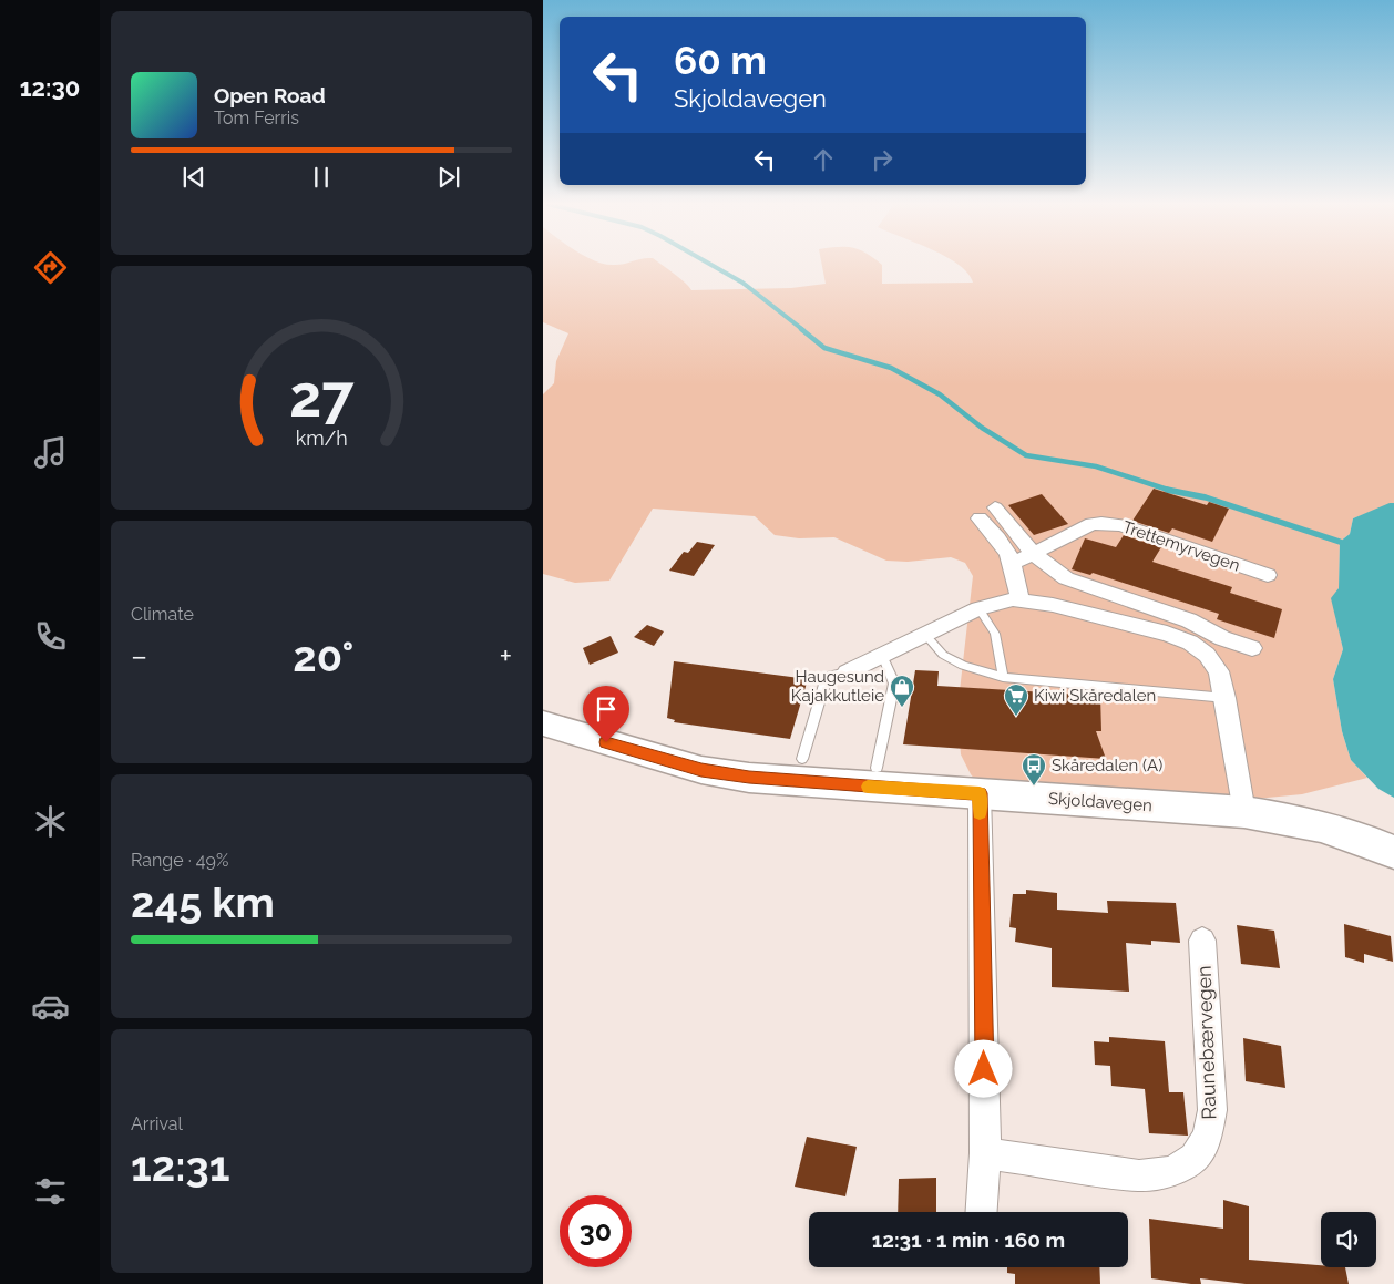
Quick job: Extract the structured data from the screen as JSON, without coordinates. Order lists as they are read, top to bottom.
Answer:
{
  "streets": {
    "main road": ["Skjoldavegen"],
    "street": ["Trettemyrvegen", "Raunebærvegen"]
  },
  "places": {
    "shop": ["Haugesund Kajakkutleie"],
    "supermarket": ["Kiwi Skåredalen"],
    "bus stop": ["Skåredalen (A)"]
  },
  "page": {
    "tabs": "12:30",
    "turn": ["60 m", "Skjoldavegen"],
    "song": ["Open Road", "Tom Ferris"],
    "tile": [
      "Climate",
      ["Range · 49%", "245 km"],
      ["Arrival", "12:31"]
    ],
    "heat": ["−", "20°", "+"],
    "limit": "30",
    "trip": "12:31 · 1 min · 160 m",
    "gauge": ["27", "km/h"]
  }
}
